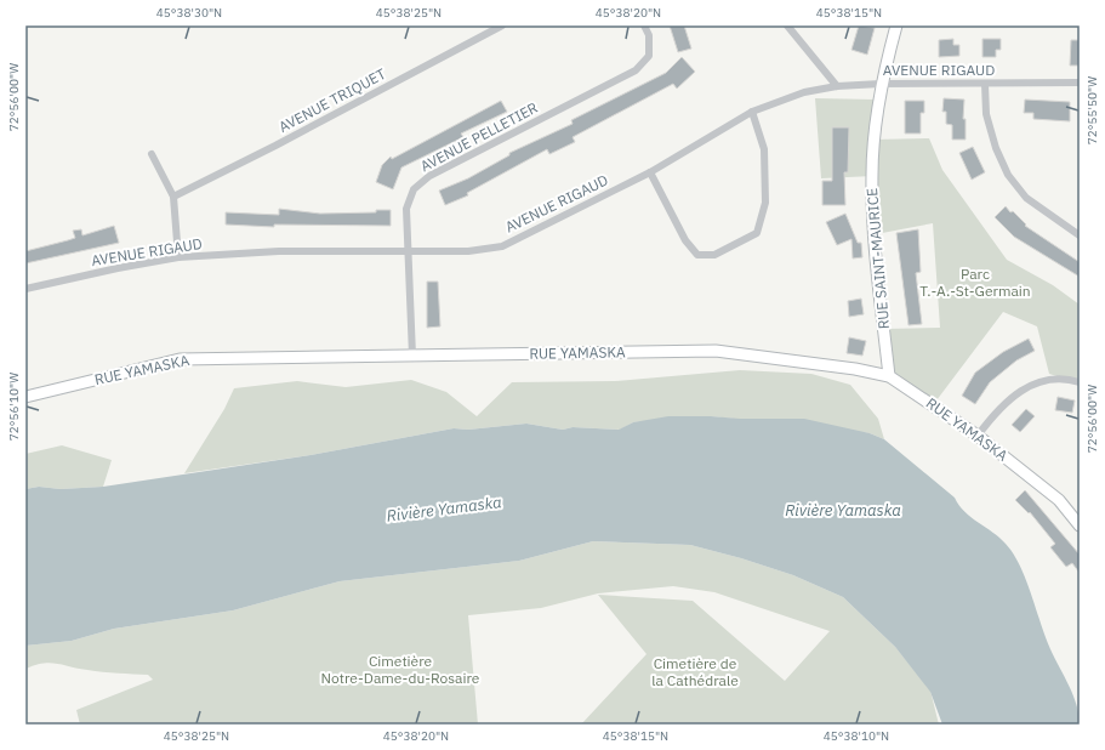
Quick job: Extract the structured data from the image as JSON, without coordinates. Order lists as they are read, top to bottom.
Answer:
{
  "streets": {
    "street": [
      "AVENUE RIGAUD",
      "AVENUE TRIQUET",
      "AVENUE PELLETIER",
      "RUE SAINT-MAURICE",
      "RUE YAMASKA"
    ]
  },
  "crossings": [
    ["AVENUE RIGAUD", "AVENUE PELLETIER"],
    ["AVENUE RIGAUD", "RUE SAINT-MAURICE"],
    ["AVENUE PELLETIER", "RUE YAMASKA"],
    ["RUE SAINT-MAURICE", "RUE YAMASKA"]
  ],
  "water": ["Rivière Yamaska"],
  "parks": ["Parc T.-A.-St-Germain", "Cimetière Notre-Dame-du-Rosaire", "Cimetière de la Cathédrale"],
  "coordinates": [
    "45°38'30\"N",
    "45°38'25\"N",
    "45°38'20\"N",
    "45°38'15\"N",
    "72°56'00\"W",
    "72°55'50\"W",
    "72°56'10\"W",
    "45°38'10\"N"
  ]
}
